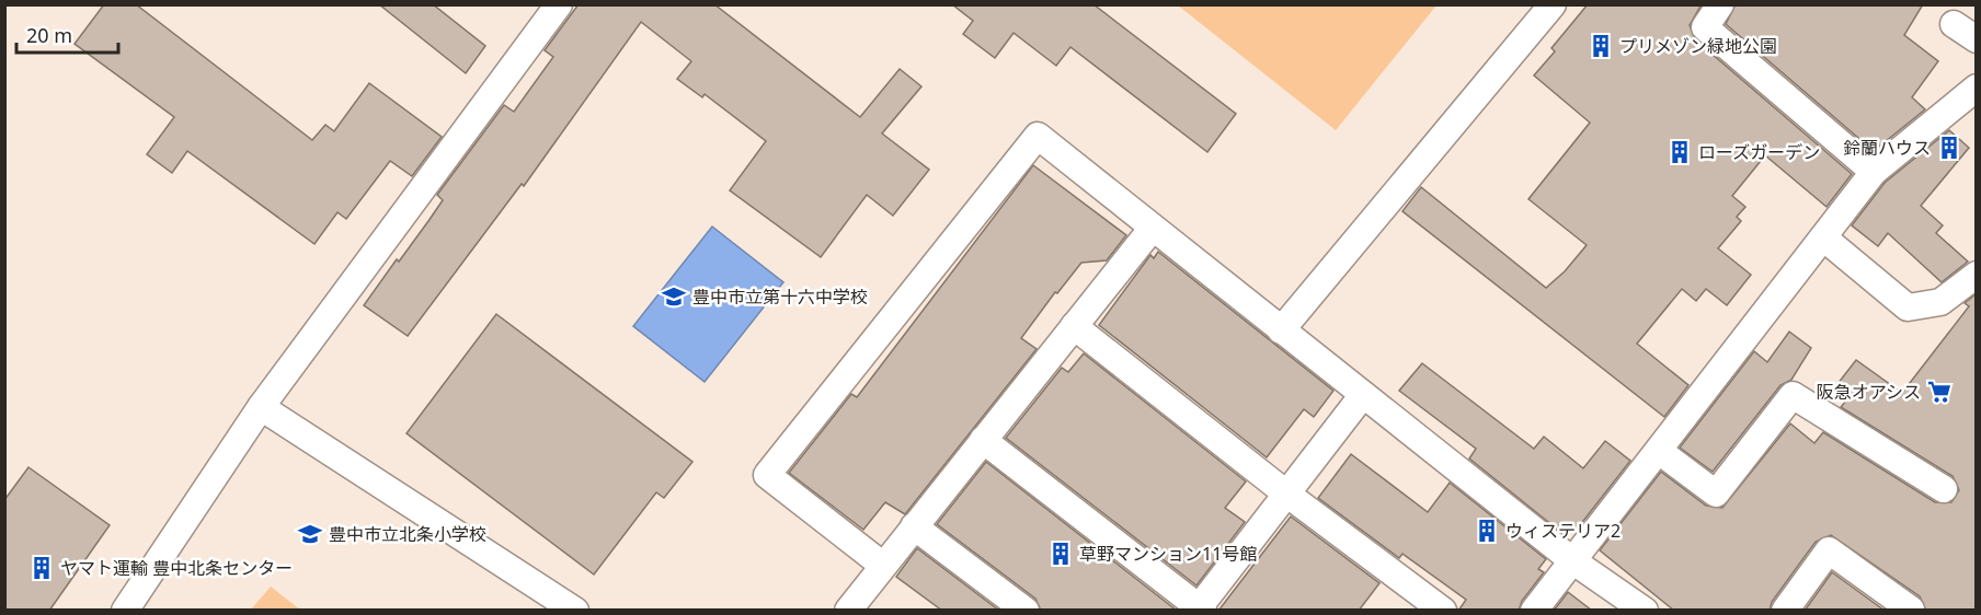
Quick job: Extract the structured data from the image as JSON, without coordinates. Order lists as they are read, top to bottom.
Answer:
{
  "places": {
    "building": [
      "プリメゾン緑地公園",
      "鈴蘭ハウス",
      "ローズガーデン",
      "ウィステリア2",
      "草野マンション11号館",
      "ヤマト運輸 豊中北条センター"
    ],
    "school or university": ["豊中市立第十六中学校", "豊中市立北条小学校"],
    "supermarket": ["阪急オアシス"]
  },
  "scale_bar": "20 m"
}
